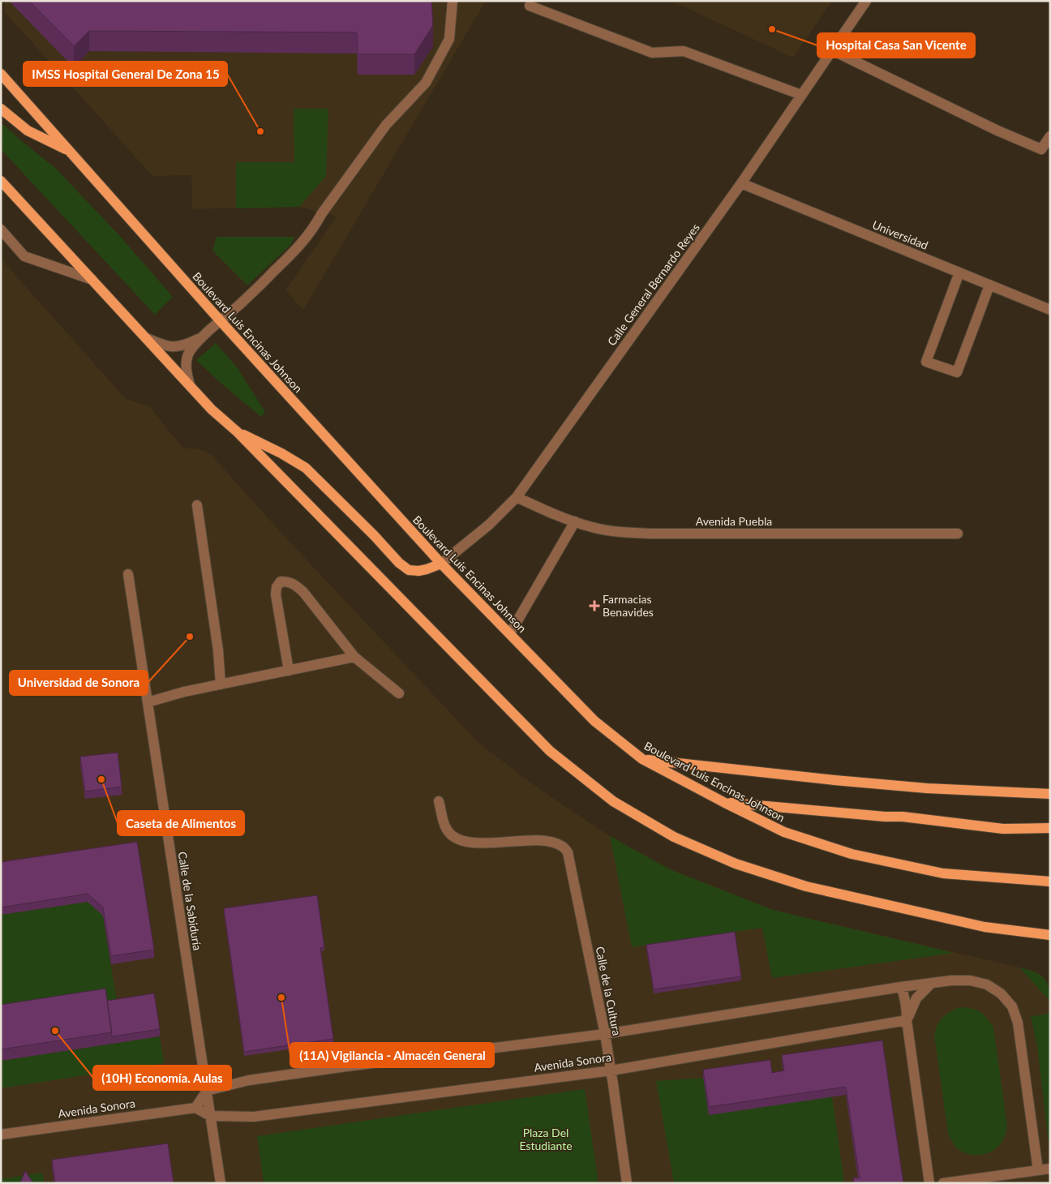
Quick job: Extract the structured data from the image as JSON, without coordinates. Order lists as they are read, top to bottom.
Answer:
{
  "streets": {
    "main road": ["Boulevard Luis Encinas Johnson"],
    "street": [
      "Universidad",
      "Calle General Bernardo Reyes",
      "Avenida Puebla",
      "Calle de la Sabiduría",
      "Calle de la Cultura",
      "Avenida Sonora"
    ]
  },
  "crossings": [
    ["Universidad", "Calle General Bernardo Reyes"],
    ["Calle General Bernardo Reyes", "Boulevard Luis Encinas Johnson"],
    ["Calle General Bernardo Reyes", "Avenida Puebla"],
    ["Calle de la Sabiduría", "Avenida Sonora"],
    ["Calle de la Cultura", "Avenida Sonora"]
  ],
  "parks": ["Plaza Del Estudiante"],
  "places": {
    "other": [
      "Hospital Casa San Vicente",
      "IMSS Hospital General De Zona 15",
      "Universidad de Sonora",
      "Caseta de Alimentos",
      "(11A) Vigilancia - Almacén General",
      "(10H) Economía. Aulas"
    ],
    "health": ["Farmacias Benavides"]
  }
}
